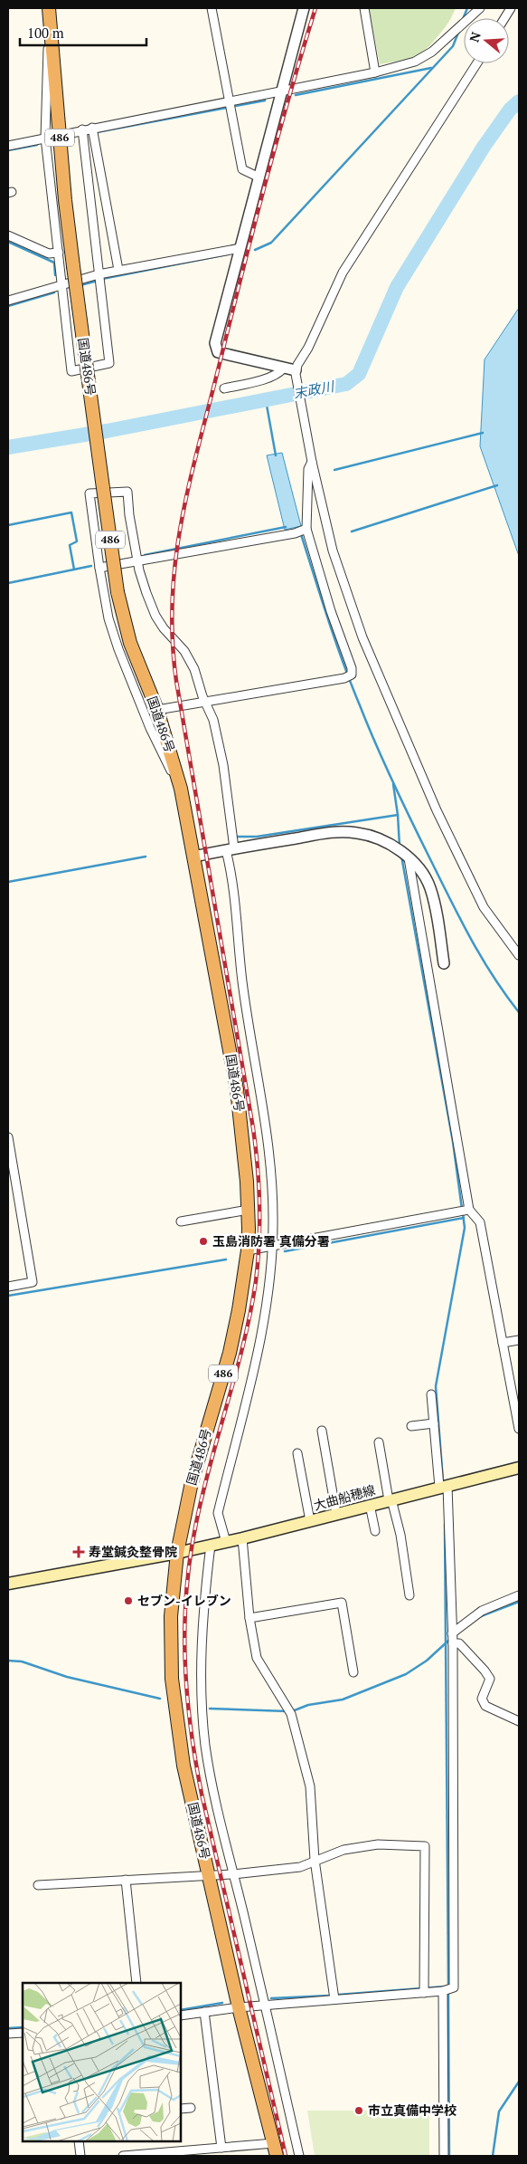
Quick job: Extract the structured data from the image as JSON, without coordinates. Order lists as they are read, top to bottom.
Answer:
{
  "streets": {
    "highway": ["486", "国道486号"],
    "main road": ["大曲船穂線"]
  },
  "crossings": [
    ["国道486号", "大曲船穂線"]
  ],
  "water": ["末政川"],
  "places": {
    "other": ["玉島消防署 真備分署", "セブン-イレブン", "市立真備中学校"],
    "health": ["寿堂鍼灸整骨院"]
  },
  "scale_bar": "100 m",
  "north": "left"
}
